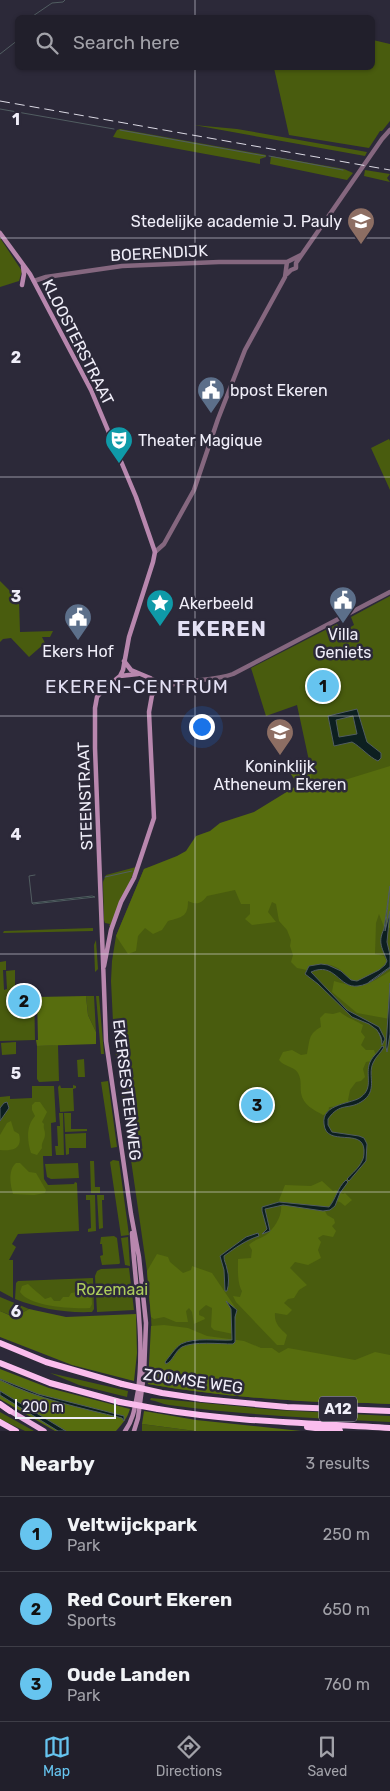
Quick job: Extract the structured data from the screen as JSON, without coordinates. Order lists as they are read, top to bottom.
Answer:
{
  "streets": {
    "highway": ["ZOOMSE WEG", "A12"],
    "main road": ["KLOOSTERSTRAAT", "STEENSTRAAT", "EKERSESTEENWEG"],
    "street": ["BOERENDIJK"]
  },
  "crossings": [
    ["BOERENDIJK", "KLOOSTERSTRAAT"],
    ["STEENSTRAAT", "EKERSESTEENWEG"]
  ],
  "districts": ["EKEREN", "EKEREN-CENTRUM"],
  "parks": ["Rozemaai"],
  "places": {
    "school or university": ["Stedelijke academie J. Pauly", "Koninklijk Atheneum Ekeren"],
    "public building": ["bpost Ekeren", "Villa Geniets", "Ekers Hof"],
    "theatre": ["Theater Magique"],
    "place": ["Akerbeeld"]
  },
  "scale_bar": "200 m",
  "page": {
    "search": "Search here",
    "pins": ["1", "2", "3"],
    "scale": "200 m",
    "heading": ["Nearby", "3 results"],
    "list": [
      {
        "mark": "1",
        "name": "Veltwijckpark",
        "note": "Park",
        "value": "250 m"
      },
      {
        "mark": "2",
        "name": "Red Court Ekeren",
        "note": "Sports",
        "value": "650 m"
      },
      {
        "mark": "3",
        "name": "Oude Landen",
        "note": "Park",
        "value": "760 m"
      }
    ],
    "nav": ["Map", "Directions", "Saved"]
  },
  "grid": {
    "rows": [
      "1",
      "2",
      "3",
      "4",
      "5",
      "6"
    ]
  }
}
